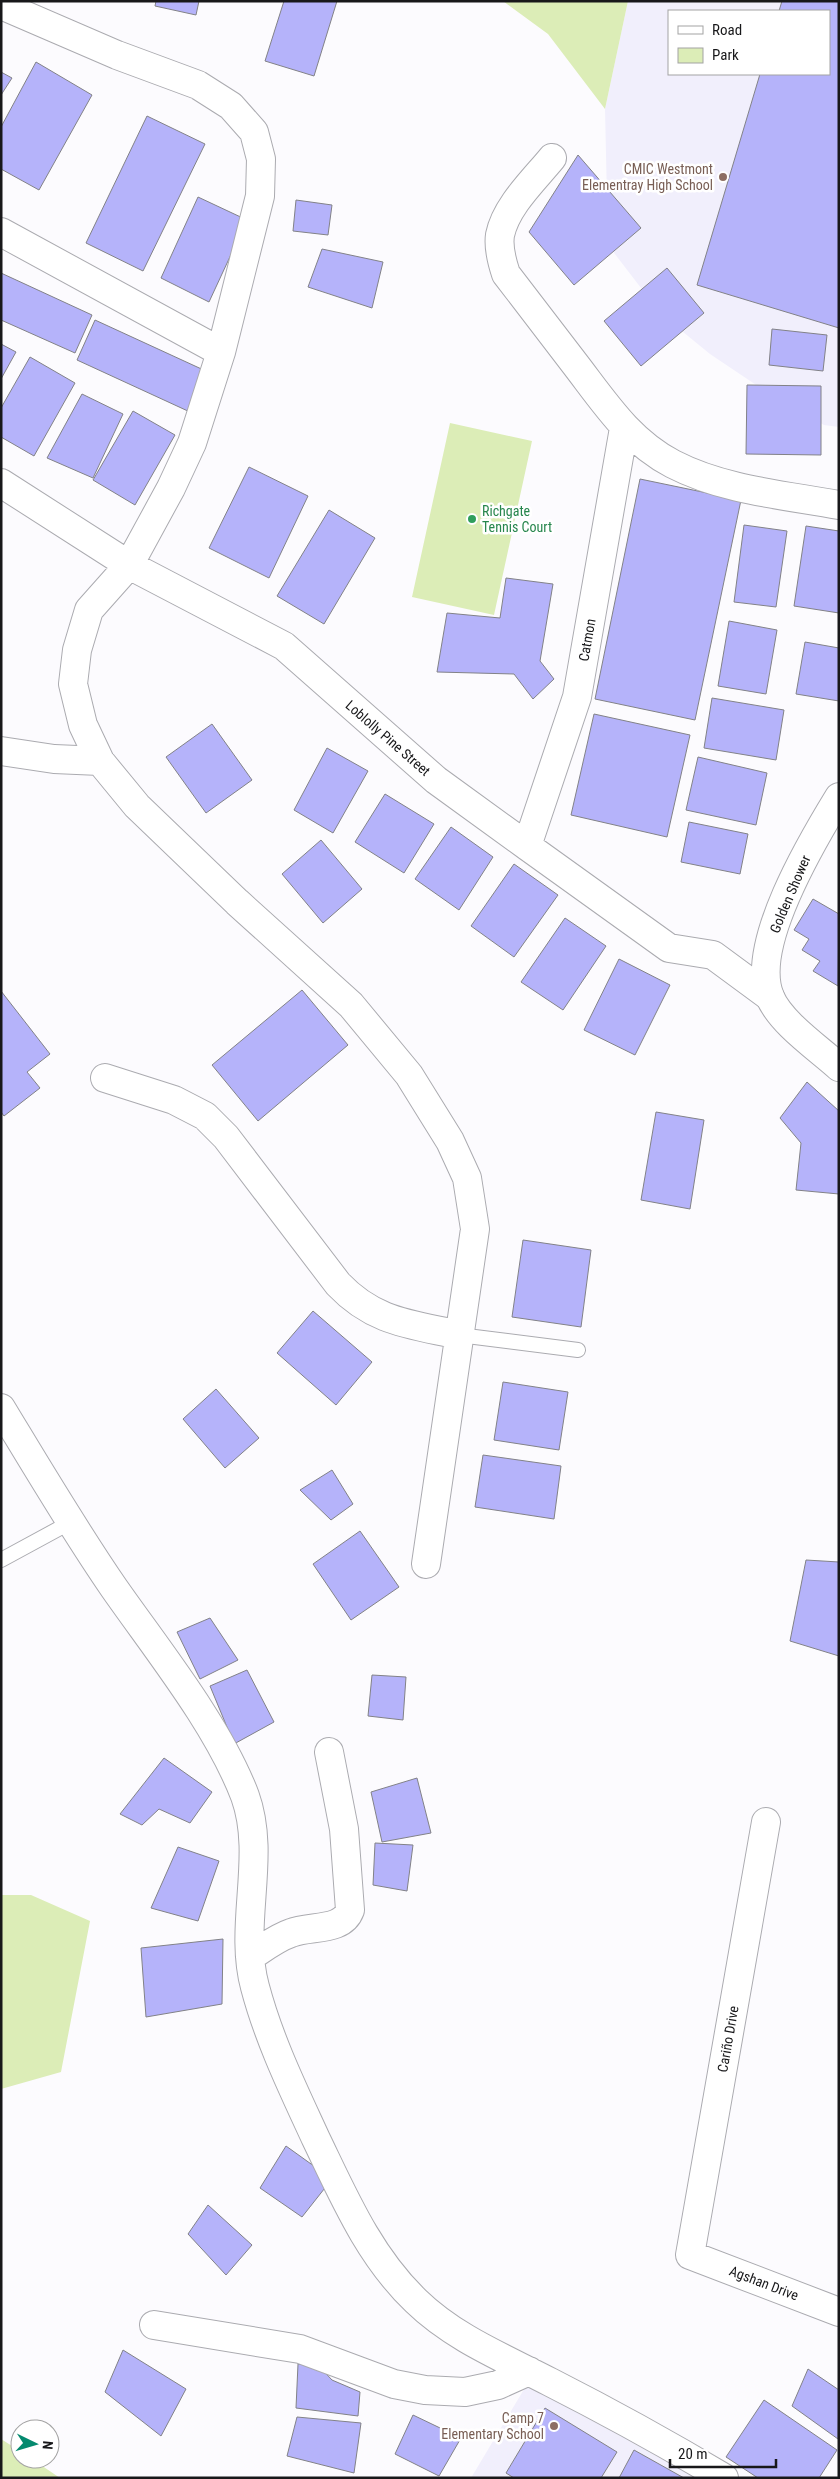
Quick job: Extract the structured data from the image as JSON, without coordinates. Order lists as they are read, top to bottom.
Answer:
{
  "streets": {
    "street": [
      "Catmon",
      "Loblolly Pine Street",
      "Golden Shower",
      "Cariño Drive",
      "Agshan Drive"
    ]
  },
  "crossings": [
    ["Catmon", "Loblolly Pine Street"],
    ["Loblolly Pine Street", "Golden Shower"],
    ["Cariño Drive", "Agshan Drive"]
  ],
  "places": ["CMIC Westmont Elementray High School", "Richgate Tennis Court", "Camp 7 Elementary School"],
  "legend": ["Road", "Park"],
  "scale_bar": "20 m",
  "north": "right"
}
